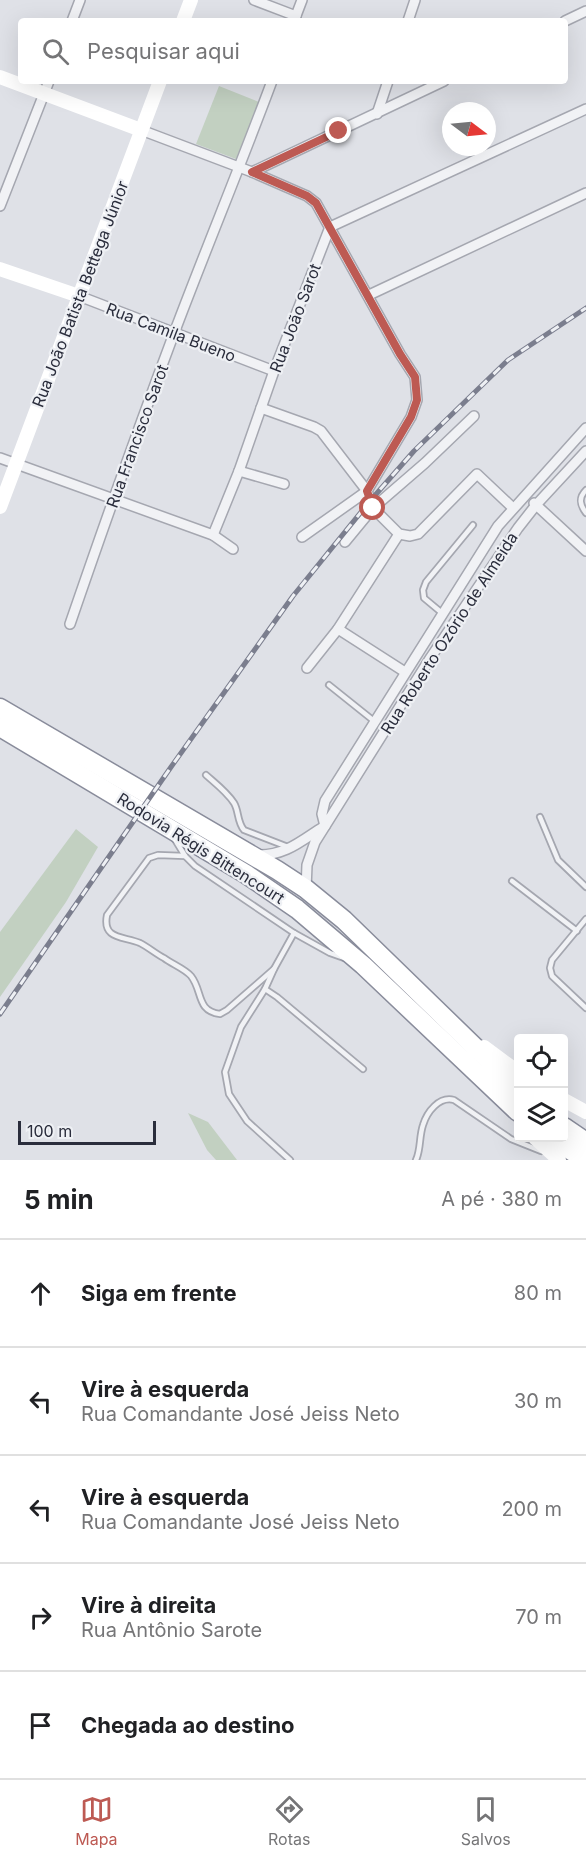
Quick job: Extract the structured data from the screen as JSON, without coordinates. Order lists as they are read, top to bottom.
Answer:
{
  "streets": {
    "highway": ["Rodovia Régis Bittencourt"],
    "main road": ["Rua João Batista Bettega Júnior", "Rua Camila Bueno"],
    "street": ["Rua João Sarot", "Rua Francisco Sarot", "Rua Roberto Ozório de Almeida"]
  },
  "crossings": [
    ["Rua João Batista Bettega Júnior", "Rua Camila Bueno"],
    ["Rua João Sarot", "Rua Camila Bueno"],
    ["Rua Camila Bueno", "Rua Francisco Sarot"],
    ["Rua Roberto Ozório de Almeida", "Rodovia Régis Bittencourt"]
  ],
  "scale_bar": "100 m",
  "north": "right",
  "page": {
    "search": "Pesquisar aqui",
    "scale": "100 m",
    "heading": ["5 min", "A pé · 380 m"],
    "list": [
      ["Siga em frente", "80 m"],
      ["Vire à esquerda", "Rua Comandante José Jeiss Neto", "30 m"],
      ["Vire à esquerda", "Rua Comandante José Jeiss Neto", "200 m"],
      ["Vire à direita", "Rua Antônio Sarote", "70 m"],
      "Chegada ao destino"
    ],
    "nav": ["Mapa", "Rotas", "Salvos"]
  }
}
